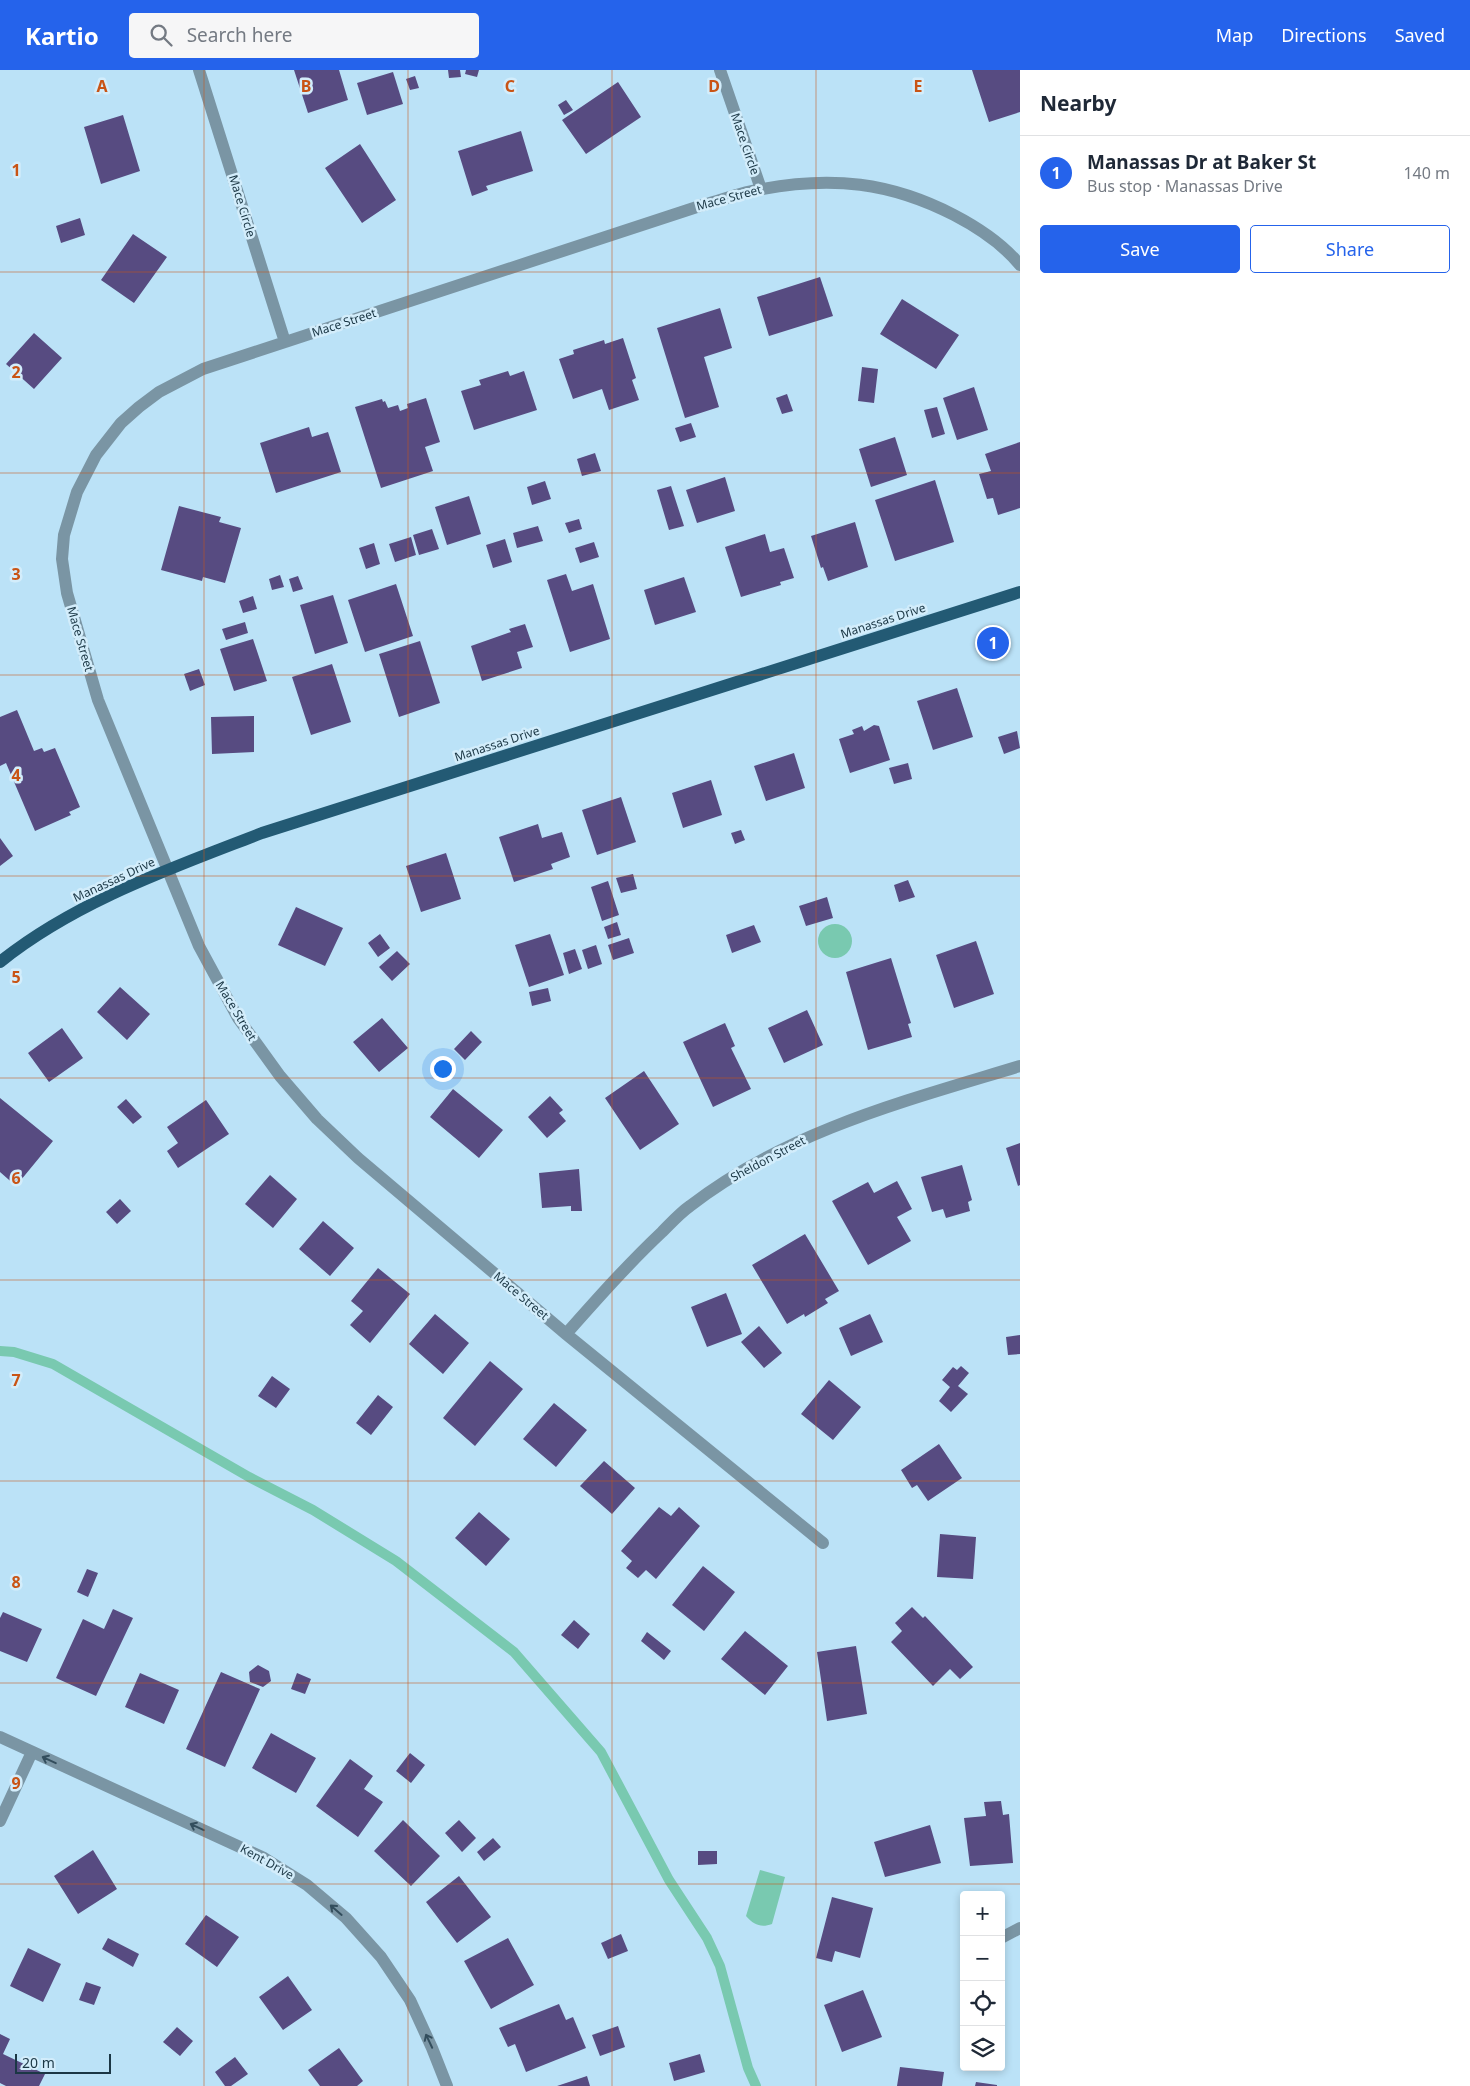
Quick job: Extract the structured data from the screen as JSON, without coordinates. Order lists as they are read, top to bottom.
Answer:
{
  "streets": {
    "main road": ["Manassas Drive"],
    "street": [
      "Mace Circle",
      "Mace Street",
      "Sheldon Street",
      "Kent Drive"
    ]
  },
  "crossings": [
    ["Mace Circle", "Mace Street"],
    ["Mace Street", "Manassas Drive"],
    ["Mace Street", "Sheldon Street"]
  ],
  "one_way": ["Kent Drive"],
  "scale_bar": "20 m",
  "page": {
    "header": "Kartio",
    "search": "Search here",
    "nav": ["Map", "Directions", "Saved"],
    "heading": "Nearby",
    "list": [
      {
        "mark": "1",
        "name": "Manassas Dr at Baker St",
        "note": "Bus stop · Manassas Drive",
        "value": "140 m"
      }
    ],
    "buttons": ["Save", "Share"],
    "pins": "1",
    "map_buttons": ["+", "−"],
    "scale": "20 m"
  },
  "grid": {
    "columns": [
      "A",
      "B",
      "C",
      "D",
      "E"
    ],
    "rows": [
      "1",
      "2",
      "3",
      "4",
      "5",
      "6",
      "7",
      "8",
      "9"
    ]
  }
}
